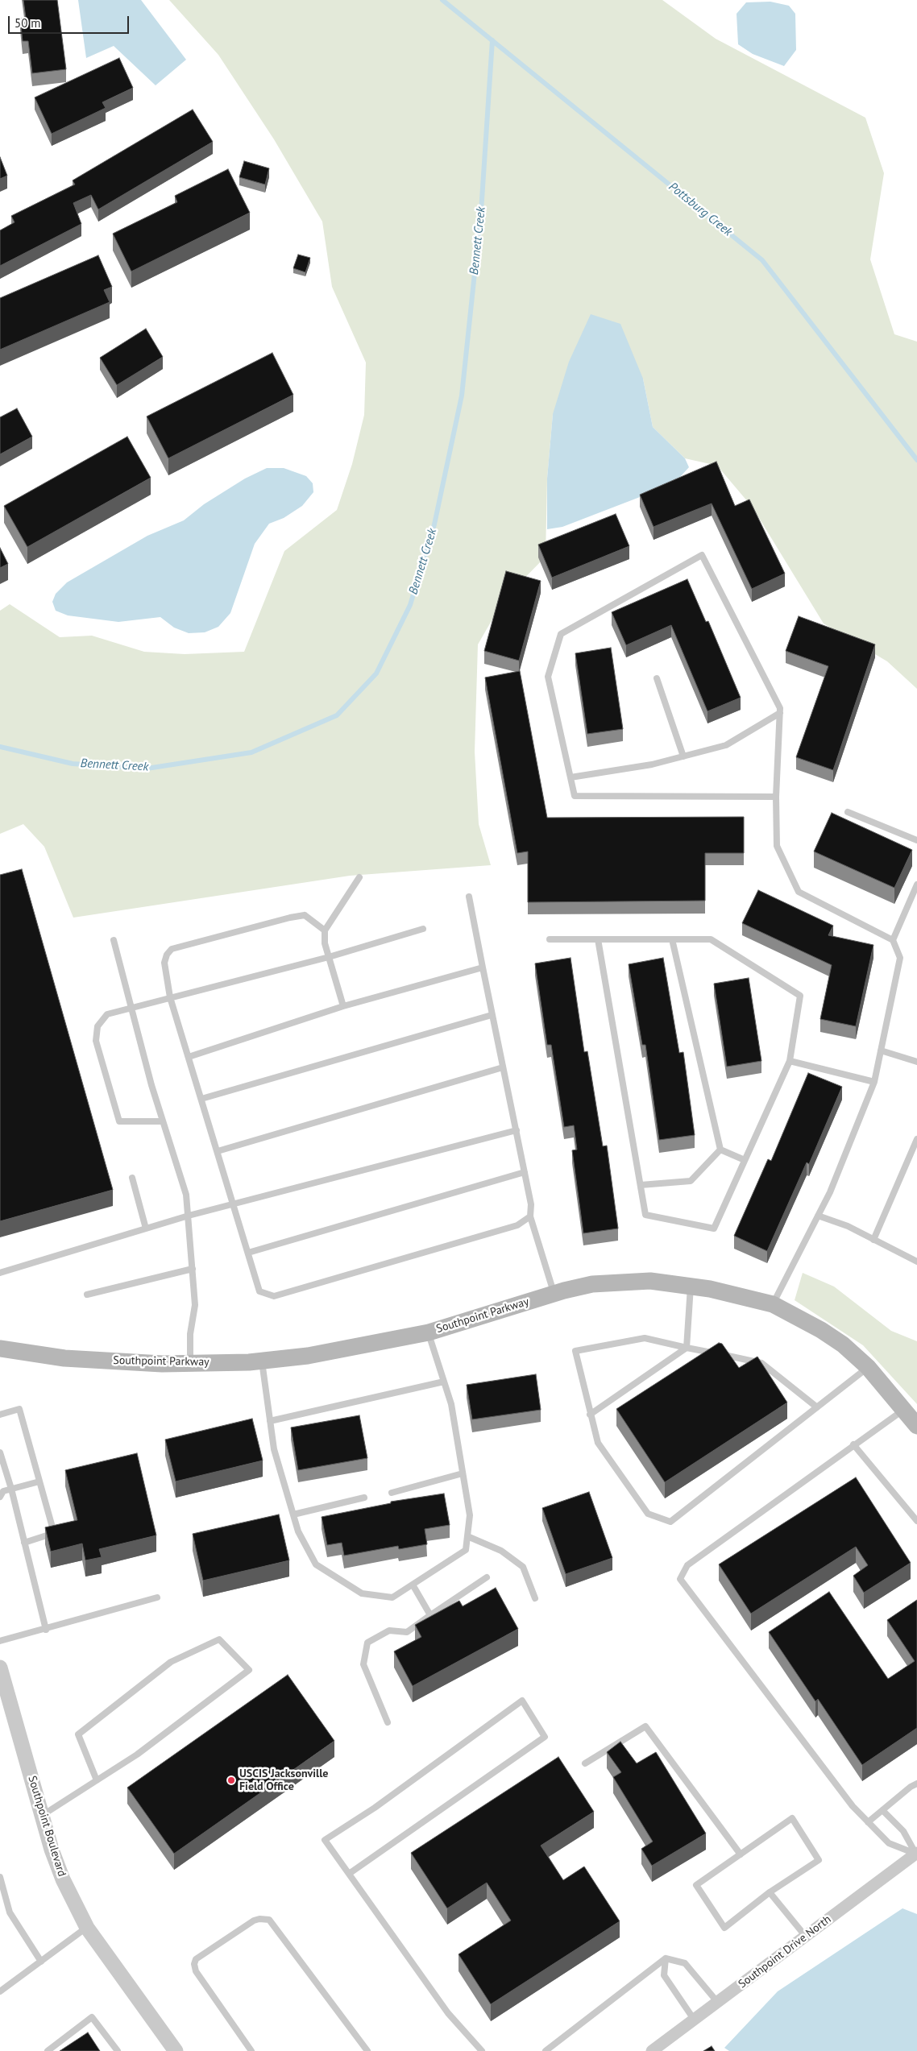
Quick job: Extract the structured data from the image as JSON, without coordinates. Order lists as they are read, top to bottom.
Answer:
{
  "streets": {
    "main road": ["Southpoint Parkway"],
    "street": ["Southpoint Boulevard", "Southpoint Drive North"]
  },
  "water": ["Pottsburg Creek", "Bennett Creek"],
  "places": ["USCIS Jacksonville Field Office"],
  "scale_bar": "50 m"
}
